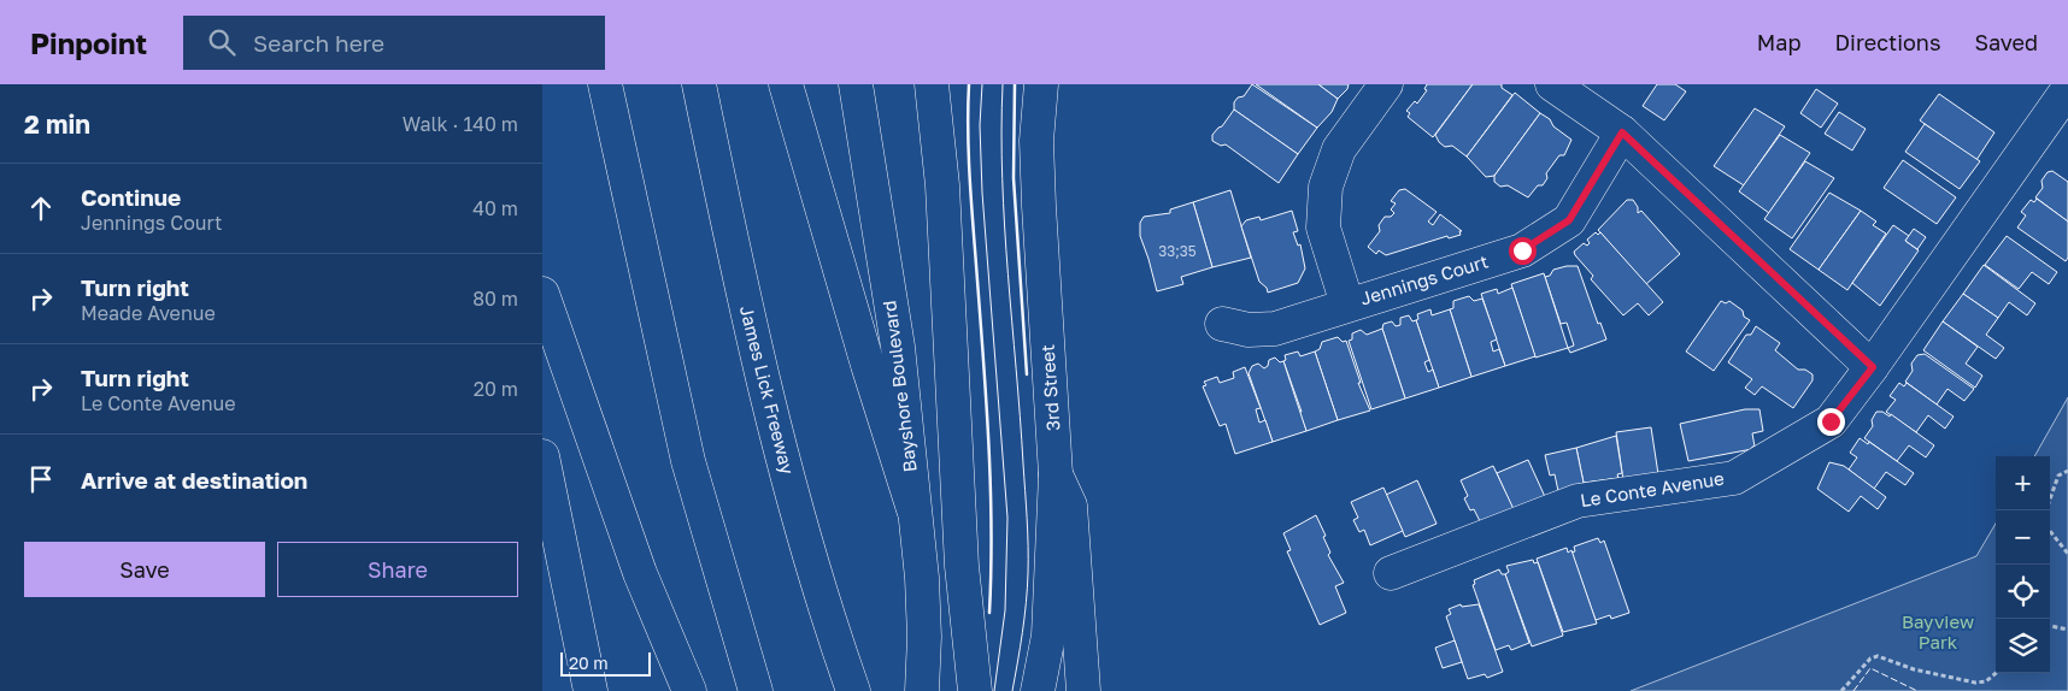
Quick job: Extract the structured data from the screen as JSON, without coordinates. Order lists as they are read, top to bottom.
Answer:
{
  "streets": {
    "main road": [
      "Jennings Court",
      "Bayshore Boulevard",
      "3rd Street",
      "James Lick Freeway",
      "Le Conte Avenue"
    ]
  },
  "parks": ["Bayview Park"],
  "house_numbers": ["33;35"],
  "scale_bar": "20 m",
  "page": {
    "header": "Pinpoint",
    "search": "Search here",
    "nav": ["Map", "Directions", "Saved"],
    "heading": ["2 min", "Walk · 140 m"],
    "list": [
      ["Continue", "Jennings Court", "40 m"],
      ["Turn right", "Meade Avenue", "80 m"],
      ["Turn right", "Le Conte Avenue", "20 m"],
      "Arrive at destination"
    ],
    "map_buttons": ["+", "−"],
    "buttons": ["Save", "Share"],
    "scale": "20 m"
  }
}
